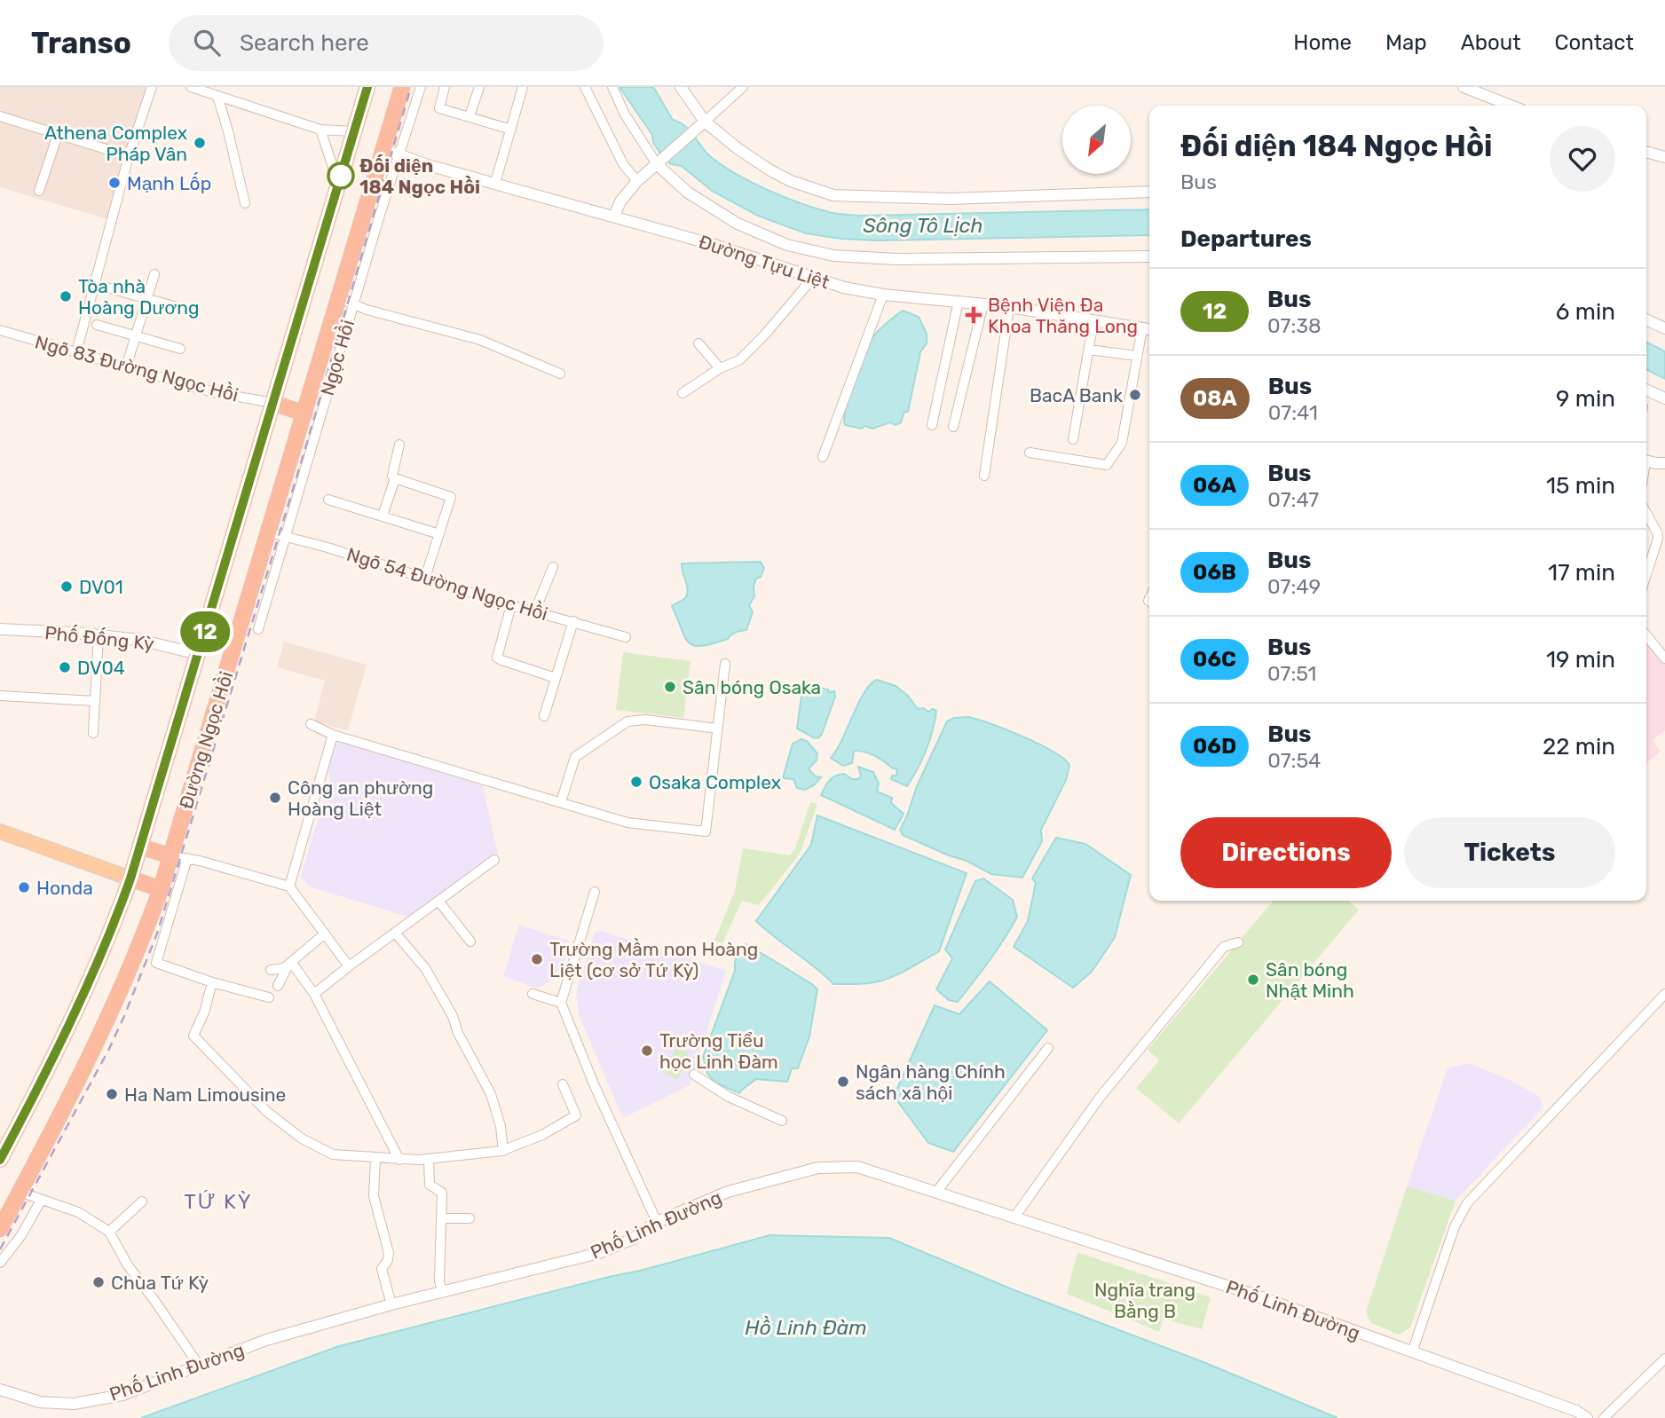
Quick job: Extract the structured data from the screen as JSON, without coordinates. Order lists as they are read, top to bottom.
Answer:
{
  "streets": {
    "highway": ["Đường Ngọc Hồi"],
    "street": [
      "Đường Tựu Liệt",
      "Ngọc Hồi",
      "Ngõ 83 Đường Ngọc Hồi",
      "Ngõ 54 Đường Ngọc Hồi",
      "Phố Đống Kỳ",
      "Phố Linh Đường"
    ]
  },
  "crossings": [
    ["Đường Tựu Liệt", "Đường Ngọc Hồi"],
    ["Ngọc Hồi", "Ngõ 54 Đường Ngọc Hồi"],
    ["Ngọc Hồi", "Đường Ngọc Hồi"],
    ["Ngõ 83 Đường Ngọc Hồi", "Đường Ngọc Hồi"],
    ["Ngõ 54 Đường Ngọc Hồi", "Đường Ngọc Hồi"],
    ["Phố Đống Kỳ", "Đường Ngọc Hồi"]
  ],
  "districts": ["TỨ KỲ"],
  "water": ["Sông Tô Lịch", "Hồ Linh Đàm"],
  "parks": ["Nghĩa trang Bằng B"],
  "places": {
    "other": [
      "Athena Complex Pháp Vân",
      "Đối diện 184 Ngọc Hồi",
      "Mạnh Lốp",
      "Tòa nhà Hoàng Dương",
      "BacA Bank",
      "DV01",
      "DV04",
      "Sân bóng Osaka",
      "Osaka Complex",
      "Công an phường Hoàng Liệt",
      "Honda",
      "Trường Mầm non Hoàng Liệt (cơ sở Tứ Kỳ)",
      "Sân bóng Nhật Minh",
      "Trường Tiểu học Linh Đàm",
      "Ngân hàng Chính sách xã hội",
      "Ha Nam Limousine",
      "Chùa Tứ Kỳ"
    ],
    "health": ["Bệnh Viện Đa Khoa Thăng Long"]
  },
  "lines": ["bus line 12"],
  "north": "bottom left",
  "page": {
    "header": "Transo",
    "search": "Search here",
    "nav": [
      "Home",
      "Map",
      "About",
      "Contact"
    ],
    "on_map": "12",
    "heading": [
      ["Đối diện 184 Ngọc Hồi", "Bus"],
      "Departures"
    ],
    "list": [
      {
        "mark": "12",
        "name": "Bus",
        "note": "07:38",
        "value": "6 min"
      },
      {
        "mark": "08A",
        "name": "Bus",
        "note": "07:41",
        "value": "9 min"
      },
      {
        "mark": "06A",
        "name": "Bus",
        "note": "07:47",
        "value": "15 min"
      },
      {
        "mark": "06B",
        "name": "Bus",
        "note": "07:49",
        "value": "17 min"
      },
      {
        "mark": "06C",
        "name": "Bus",
        "note": "07:51",
        "value": "19 min"
      },
      {
        "mark": "06D",
        "name": "Bus",
        "note": "07:54",
        "value": "22 min"
      }
    ],
    "buttons": ["Directions", "Tickets"]
  }
}
